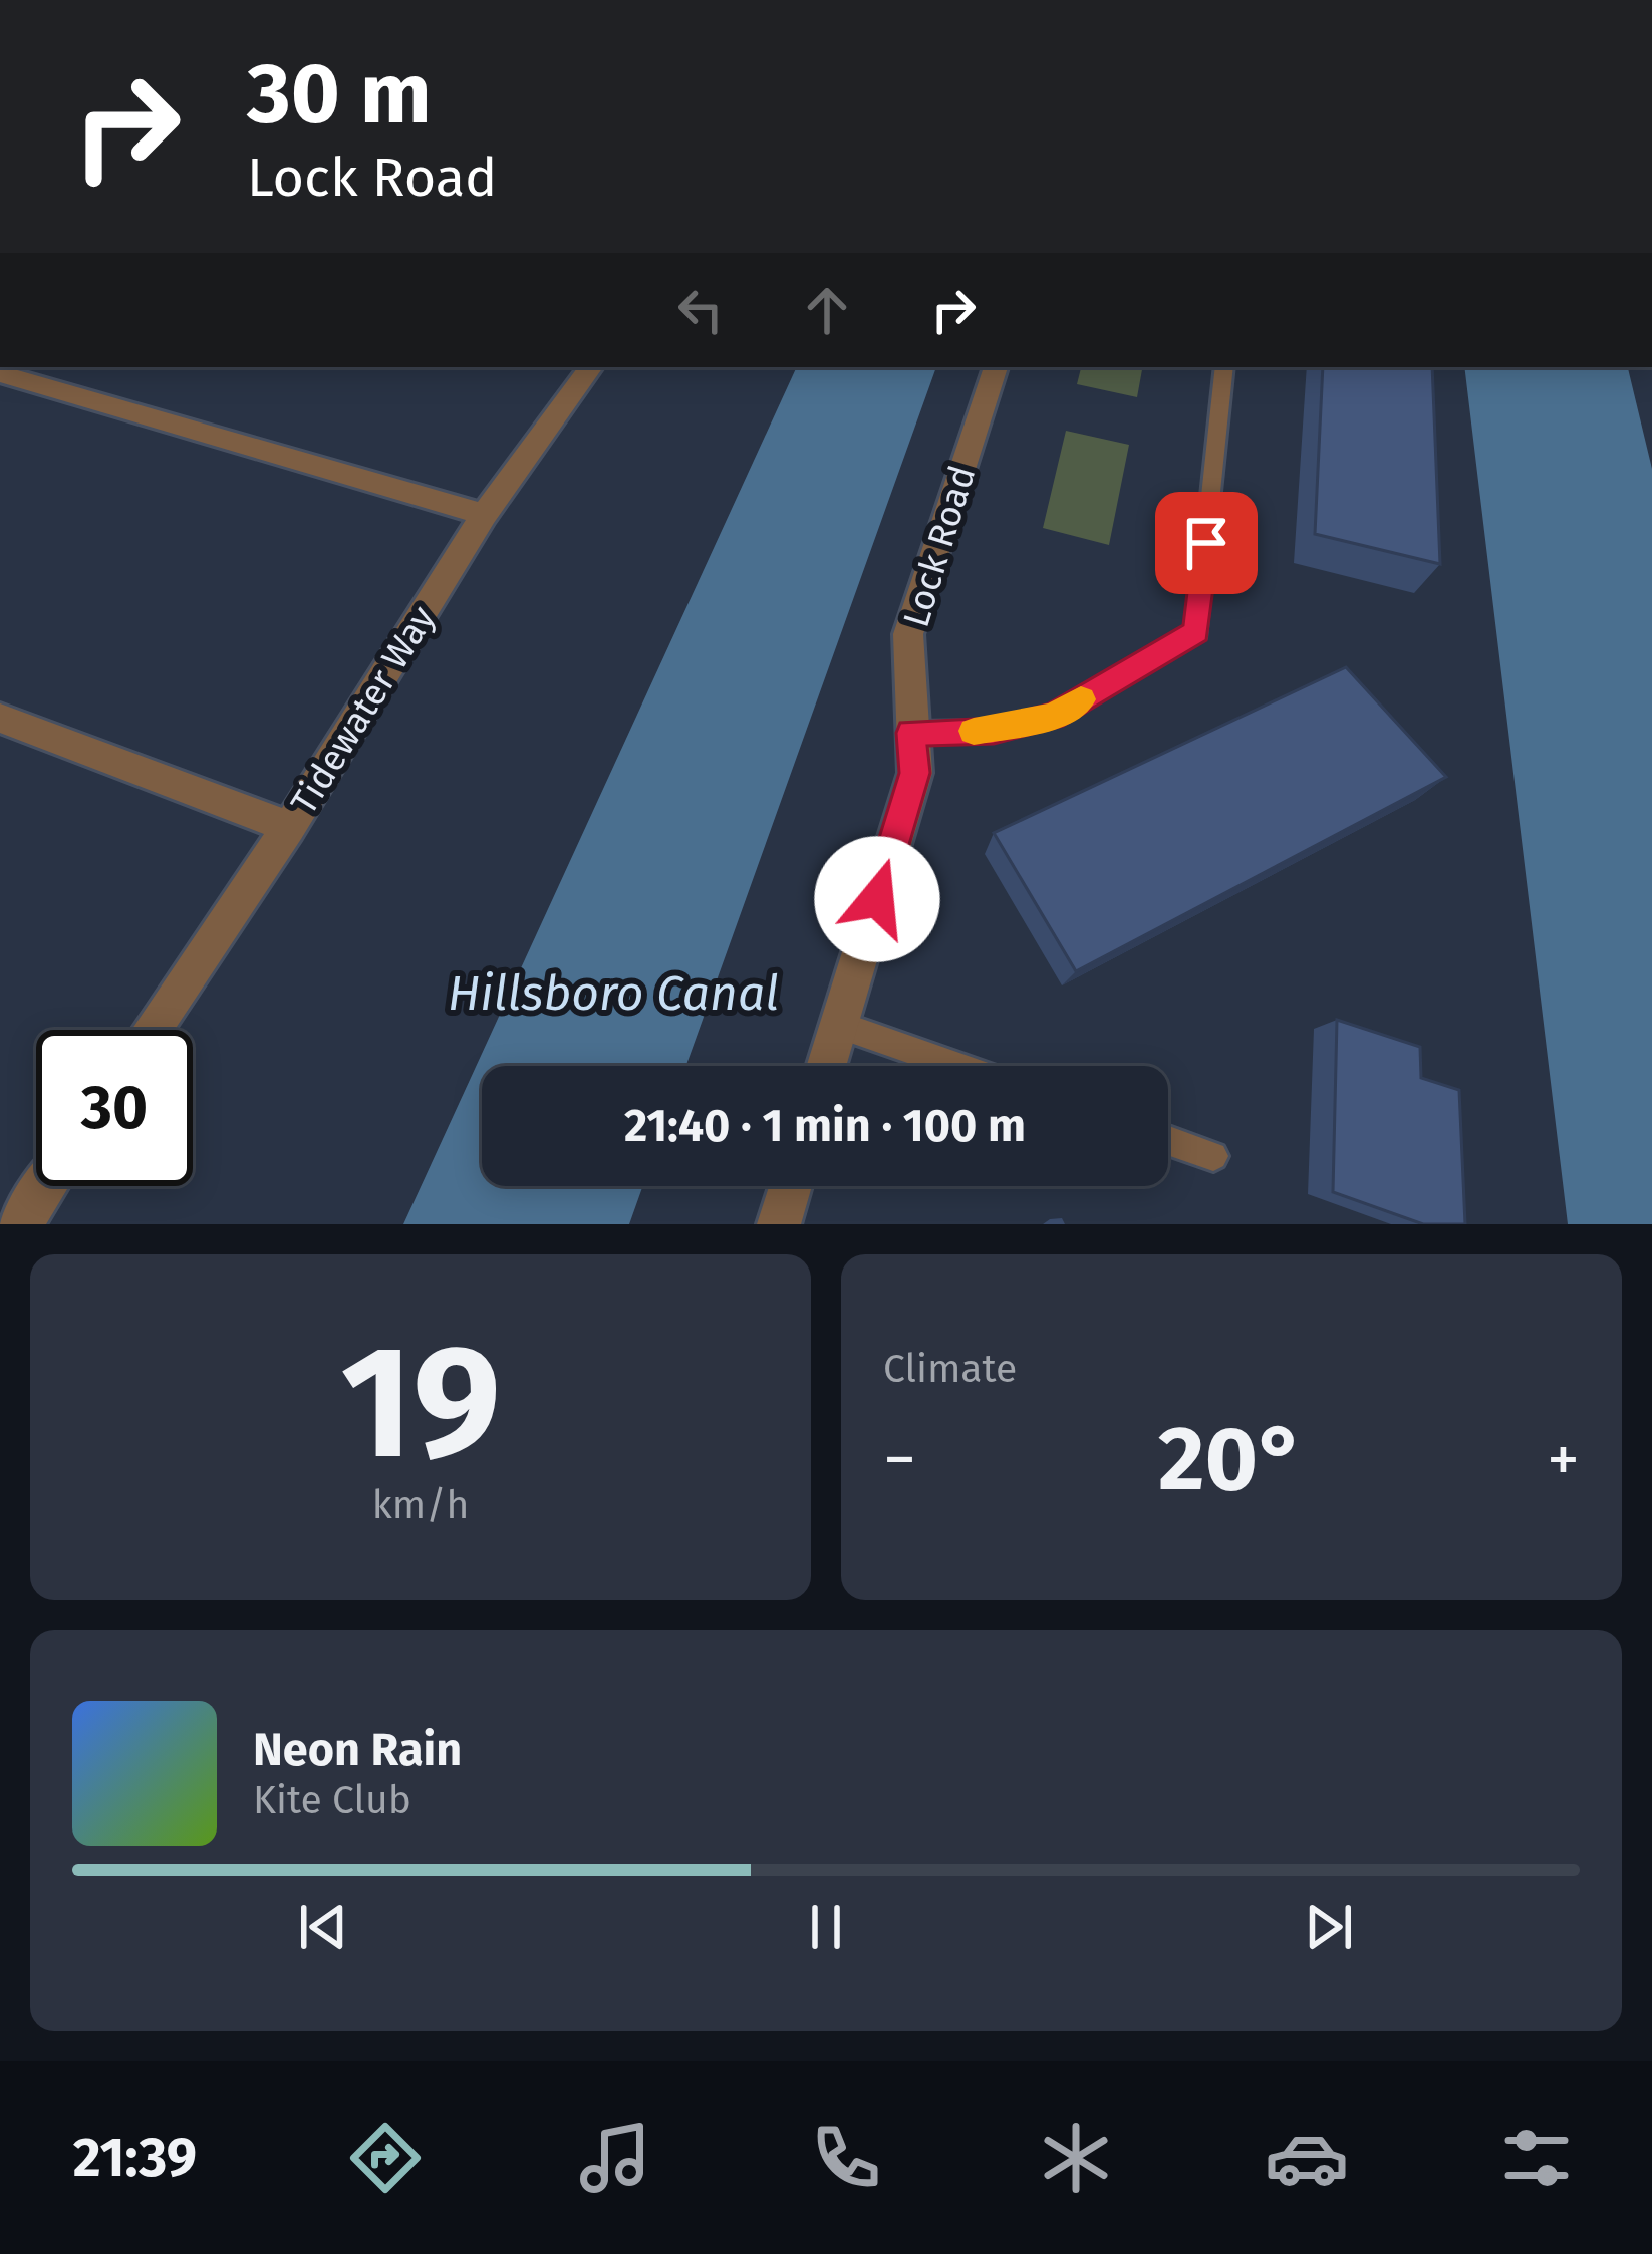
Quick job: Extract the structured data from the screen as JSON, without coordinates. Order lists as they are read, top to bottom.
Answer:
{
  "streets": {
    "street": ["Lock Road", "Tidewater Way"]
  },
  "water": ["Hillsboro Canal"],
  "page": {
    "turn": ["30 m", "Lock Road"],
    "limit": "30",
    "trip": "21:40 · 1 min · 100 m",
    "tile": [
      ["19", "km/h"],
      "Climate"
    ],
    "heat": ["−", "20°", "+"],
    "song": ["Neon Rain", "Kite Club"],
    "tabs": "21:39"
  }
}
